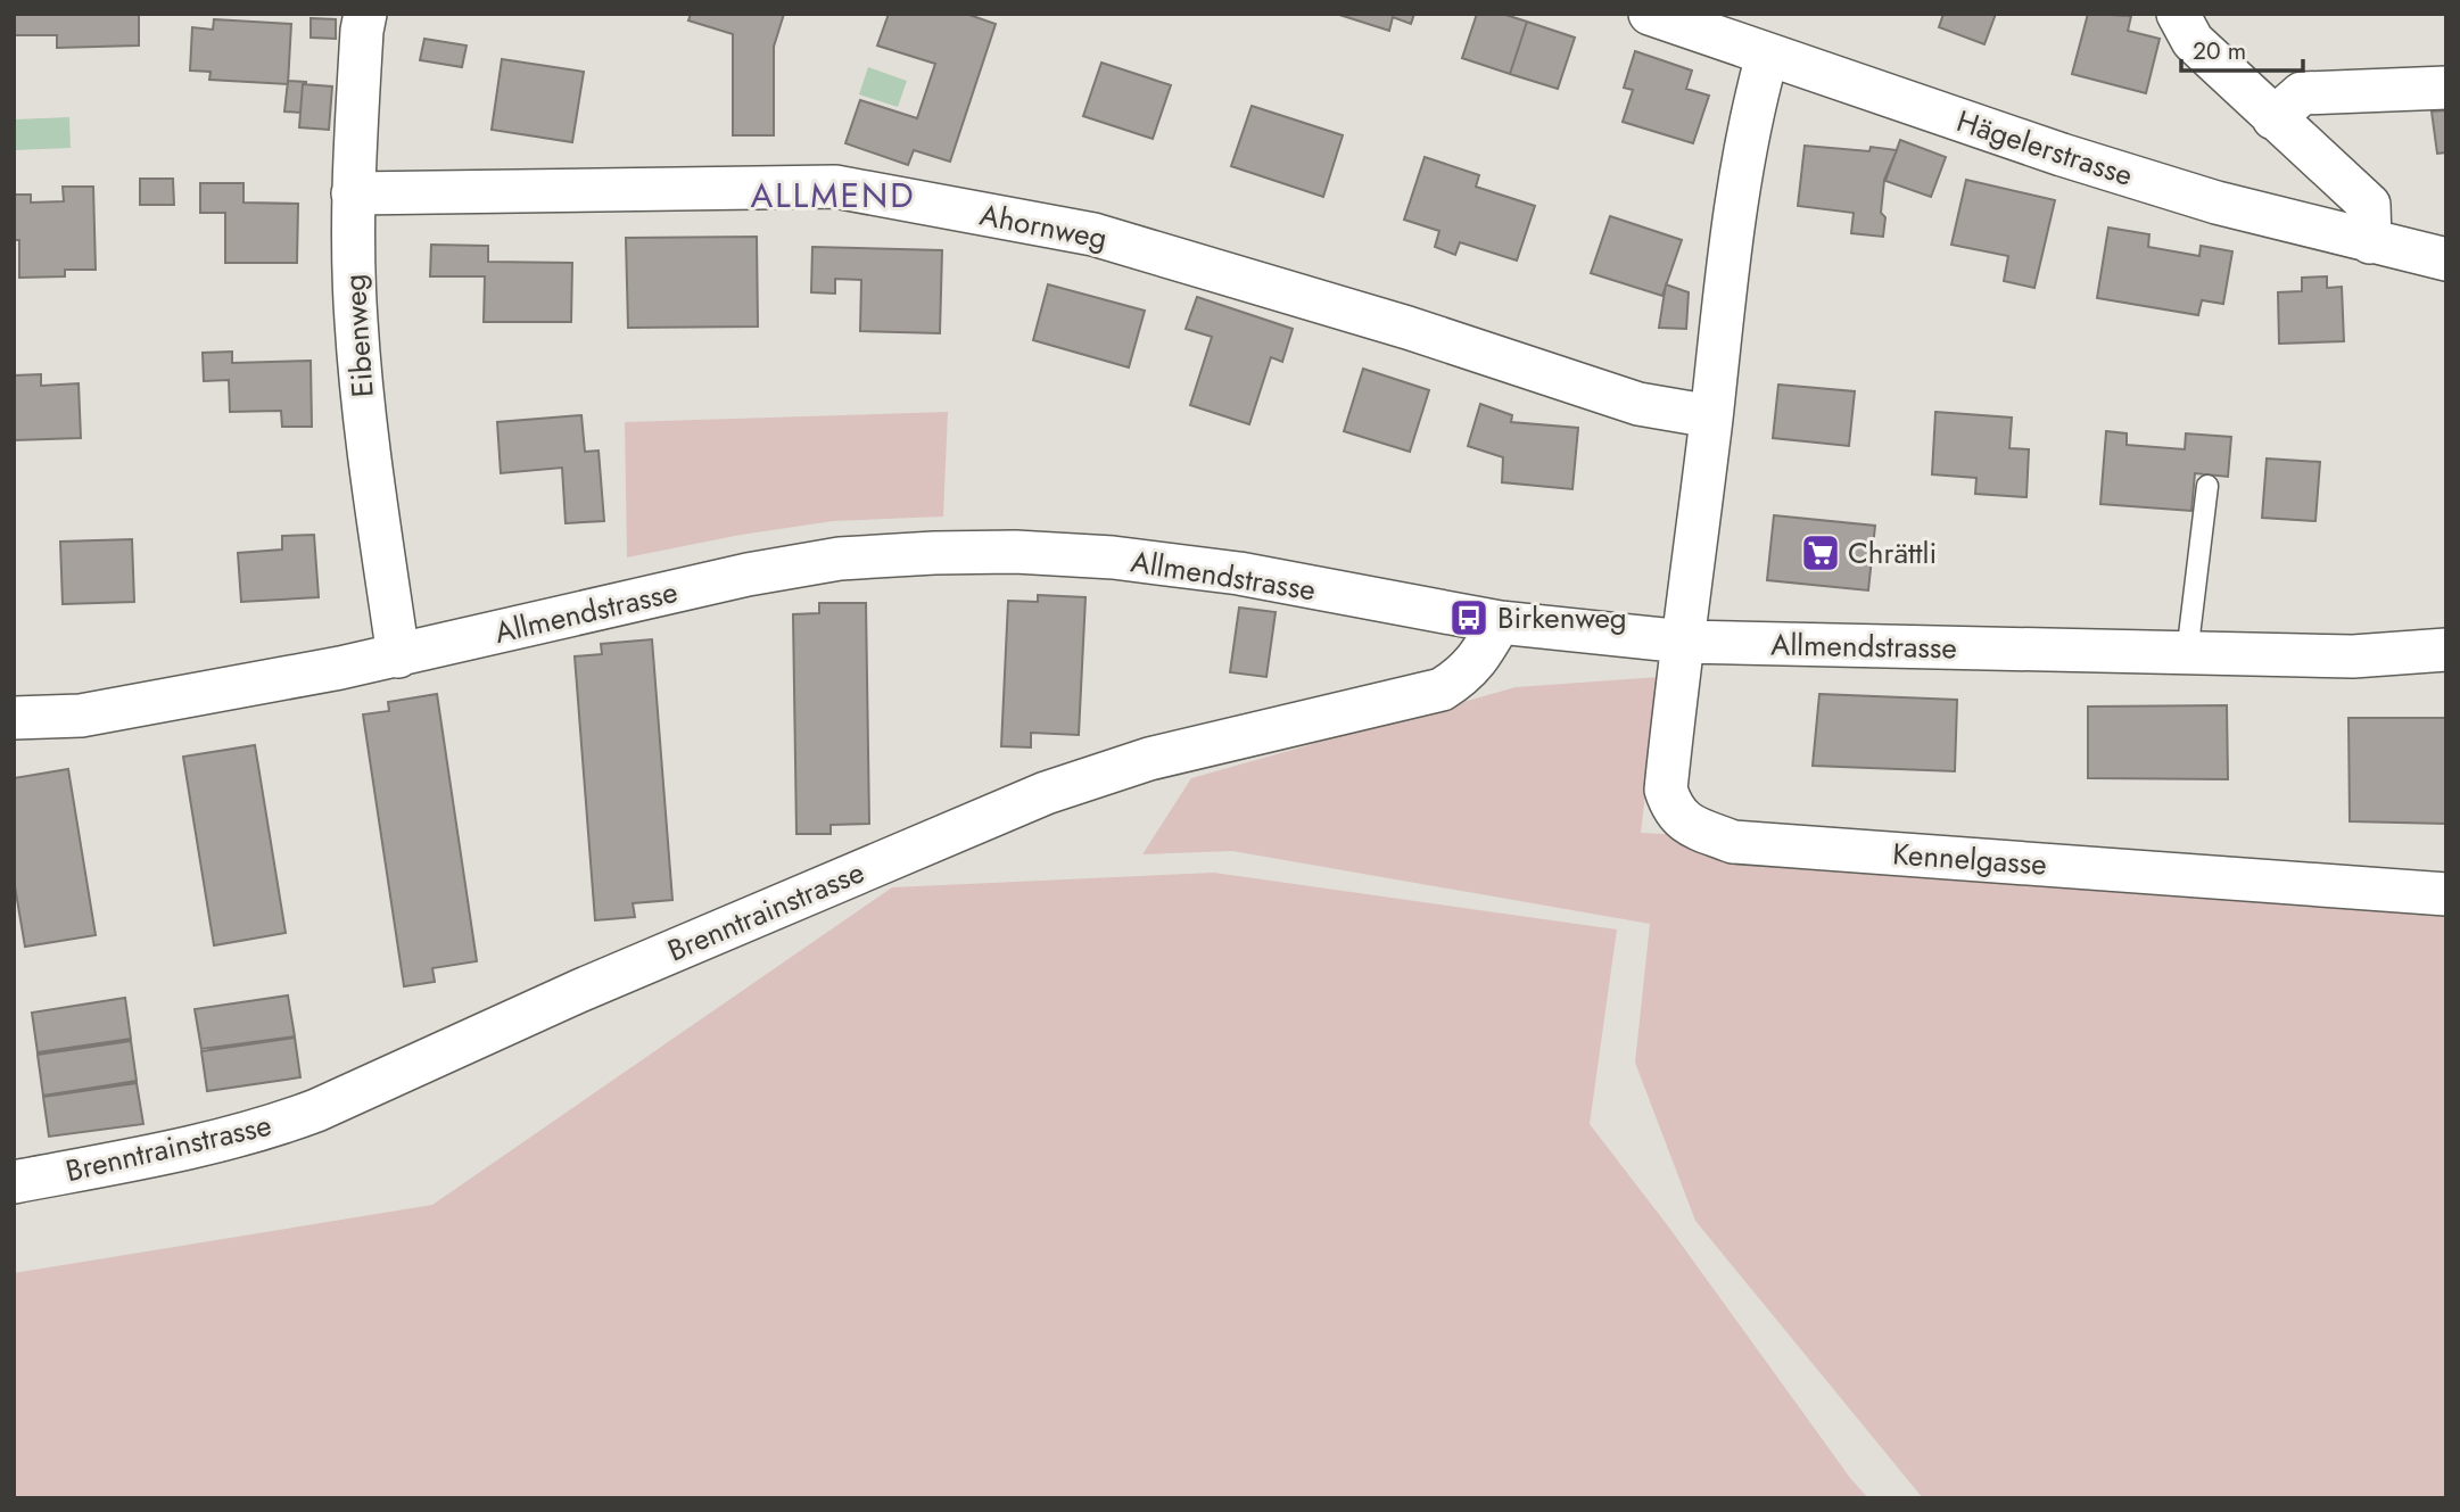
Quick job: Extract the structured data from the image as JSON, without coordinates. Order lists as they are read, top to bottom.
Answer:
{
  "streets": {
    "street": [
      "Hägelerstrasse",
      "Ahornweg",
      "Eibenweg",
      "Allmendstrasse",
      "Kennelgasse",
      "Brenntrainstrasse"
    ]
  },
  "crossings": [
    ["Ahornweg", "Eibenweg"],
    ["Eibenweg", "Allmendstrasse"],
    ["Allmendstrasse", "Kennelgasse"],
    ["Allmendstrasse", "Brenntrainstrasse"]
  ],
  "districts": ["ALLMEND"],
  "places": {
    "supermarket": ["Chrättli"],
    "bus stop": ["Birkenweg"]
  },
  "scale_bar": "20 m"
}
